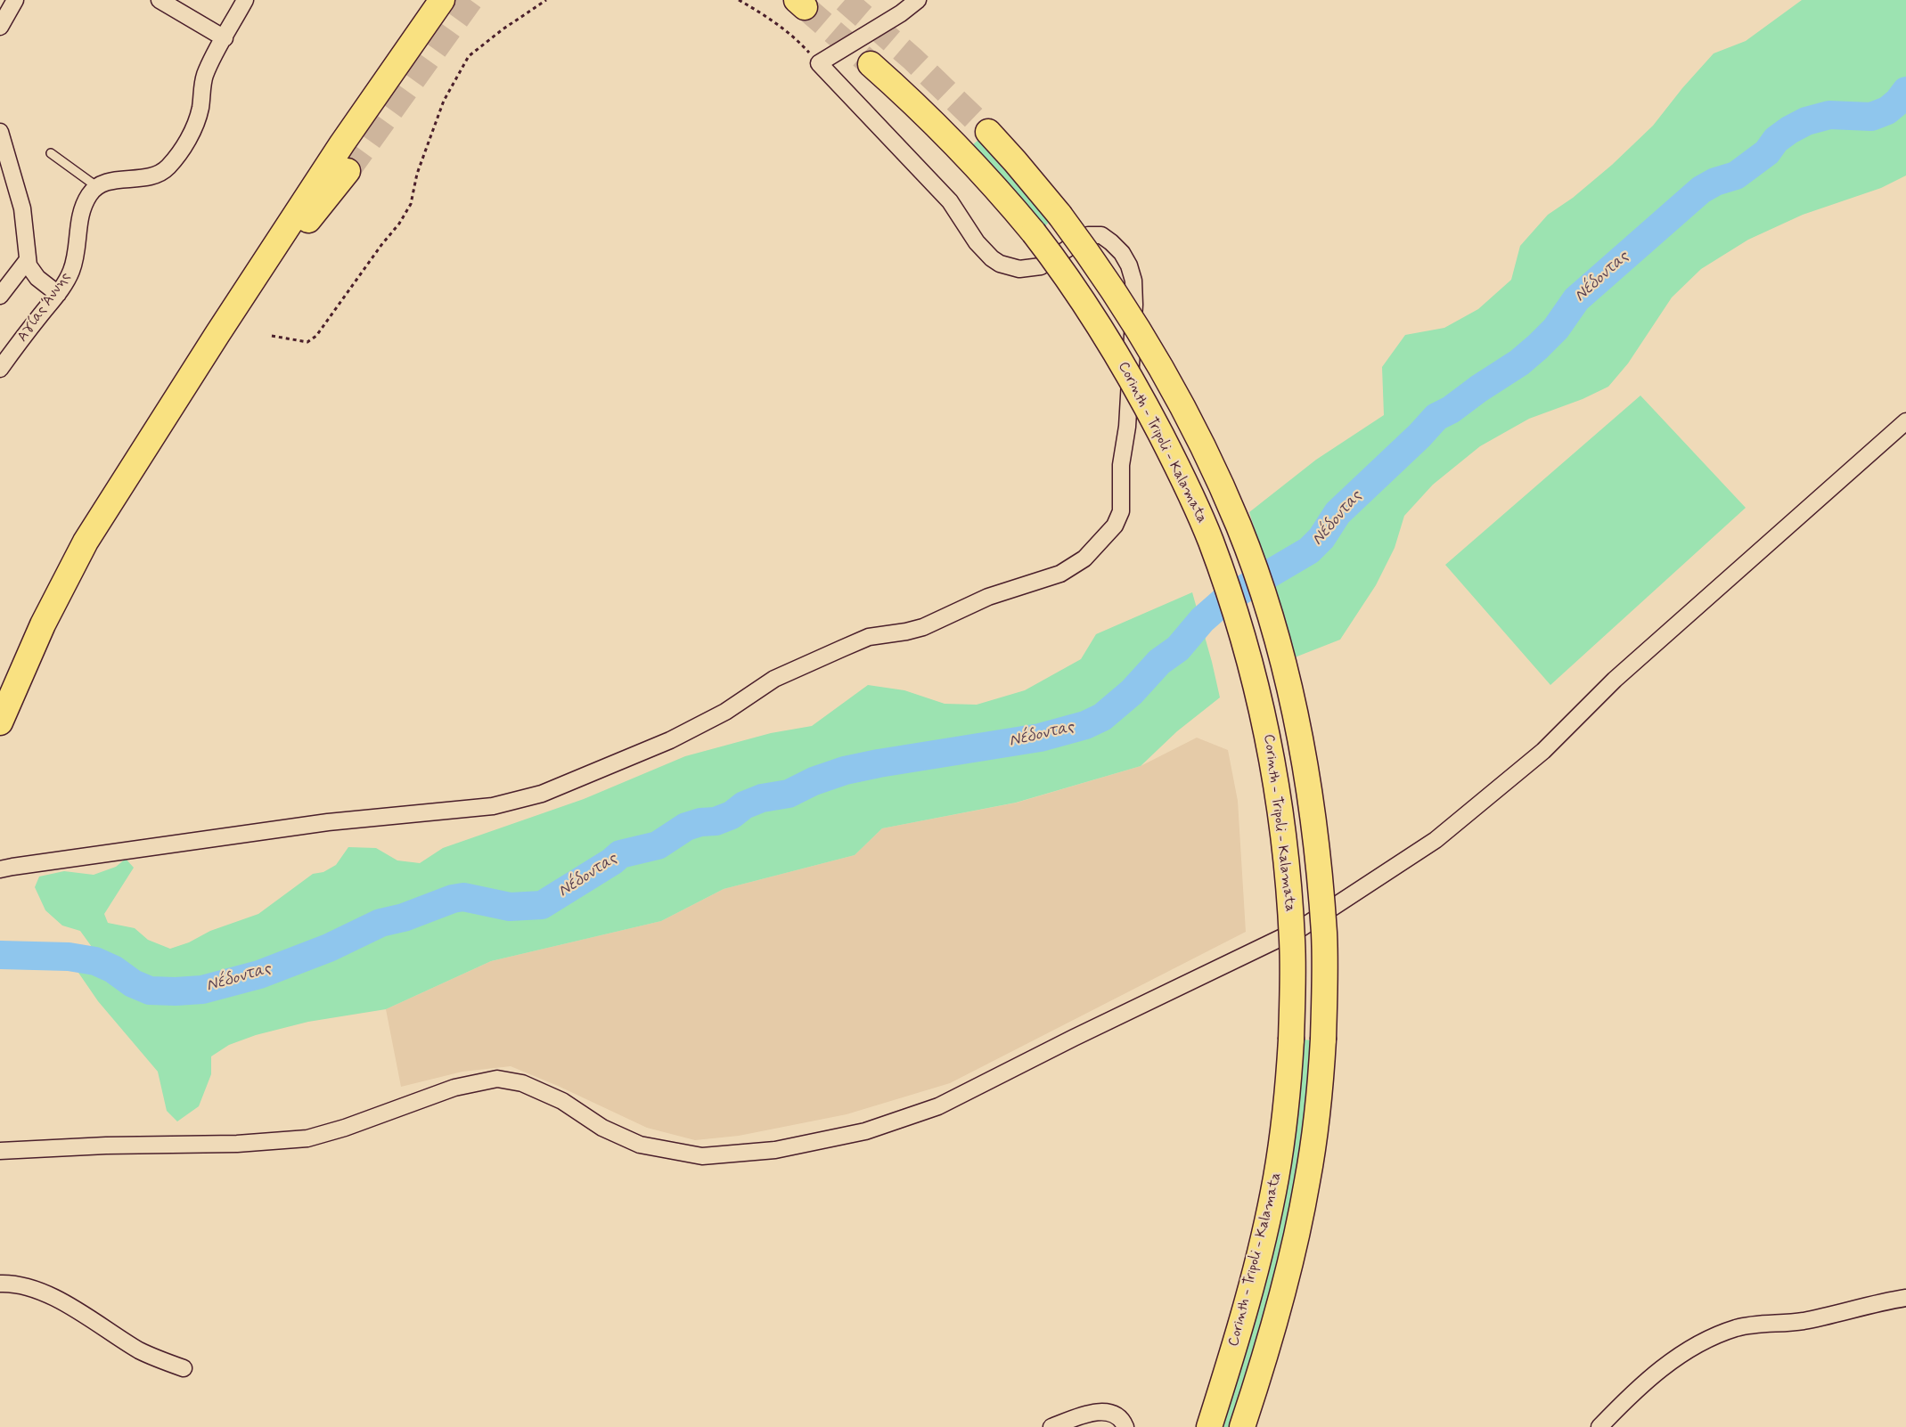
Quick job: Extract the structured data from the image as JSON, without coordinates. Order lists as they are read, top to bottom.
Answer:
{
  "streets": {
    "highway": ["Corinth - Tripoli - Kalamata"],
    "street": ["Αγίας Άννης"]
  },
  "water": ["Νέδoντας"]
}
